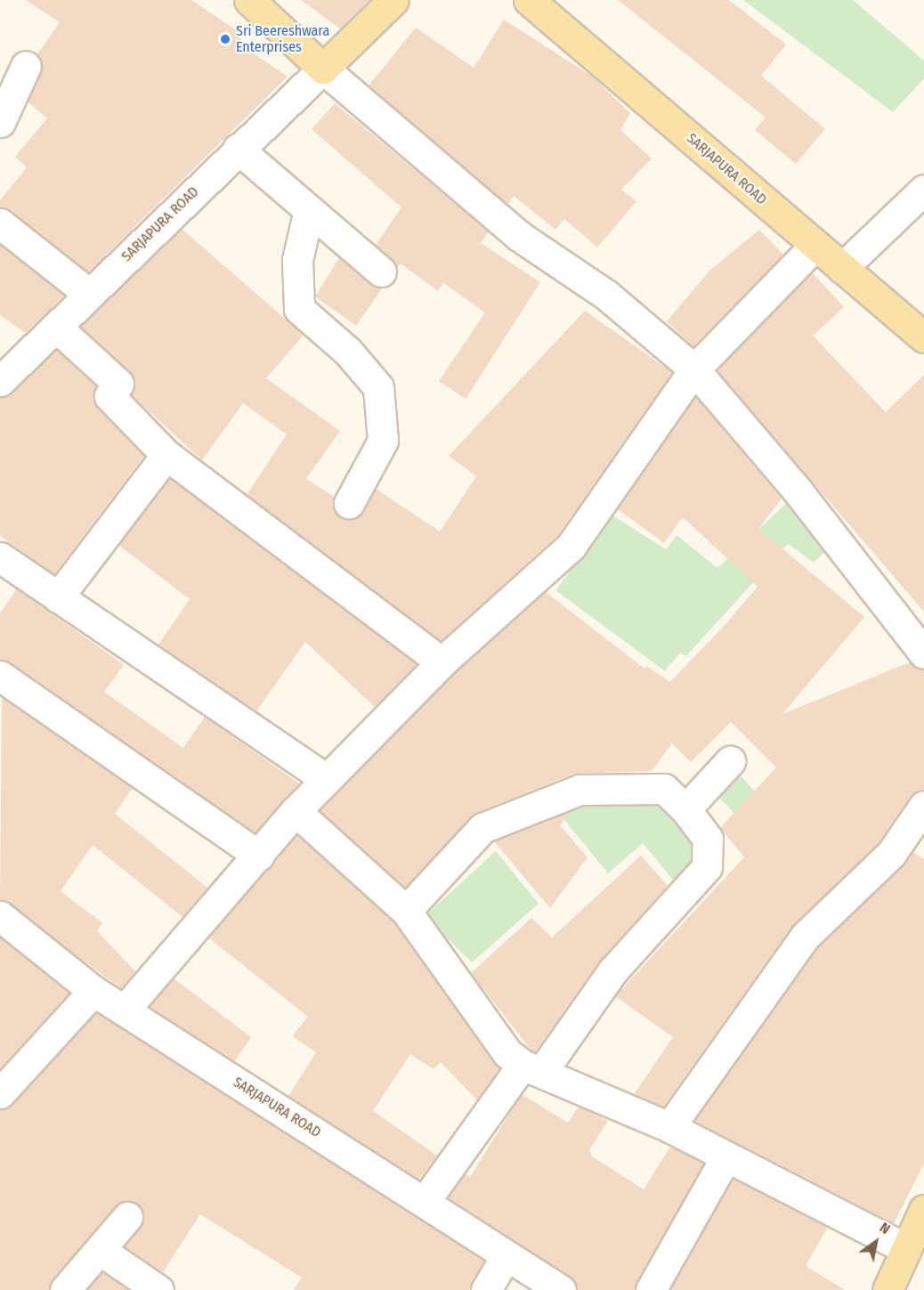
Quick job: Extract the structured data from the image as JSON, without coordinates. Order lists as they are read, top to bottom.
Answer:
{
  "streets": {
    "main road": ["SARJAPURA ROAD"]
  },
  "places": ["Sri Beereshwara Enterprises"],
  "north": "top right"
}
